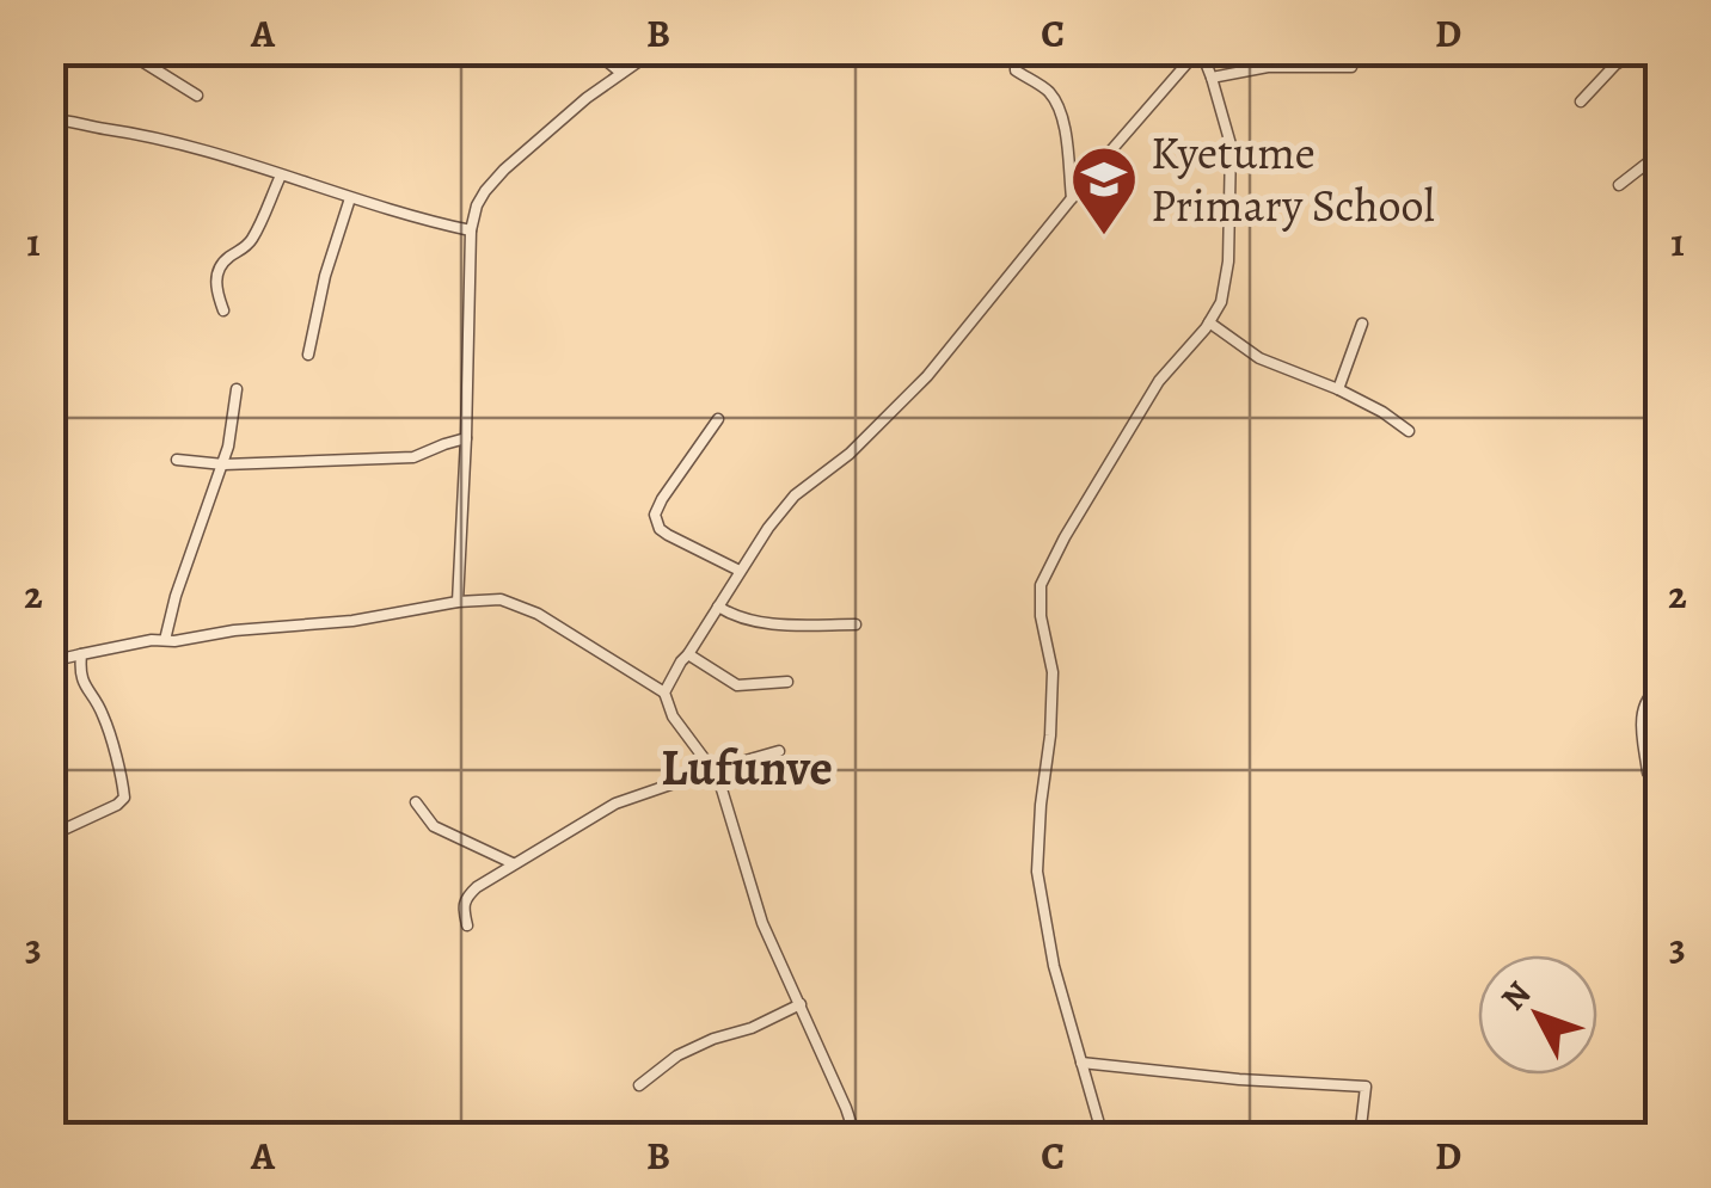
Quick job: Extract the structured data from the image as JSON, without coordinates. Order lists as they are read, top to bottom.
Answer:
{
  "districts": ["Lufunve"],
  "places": {
    "school or university": ["Kyetume Primary School"]
  },
  "north": "top left",
  "grid": {
    "columns": [
      "A",
      "B",
      "C",
      "D"
    ],
    "rows": ["1", "2", "3"]
  }
}
